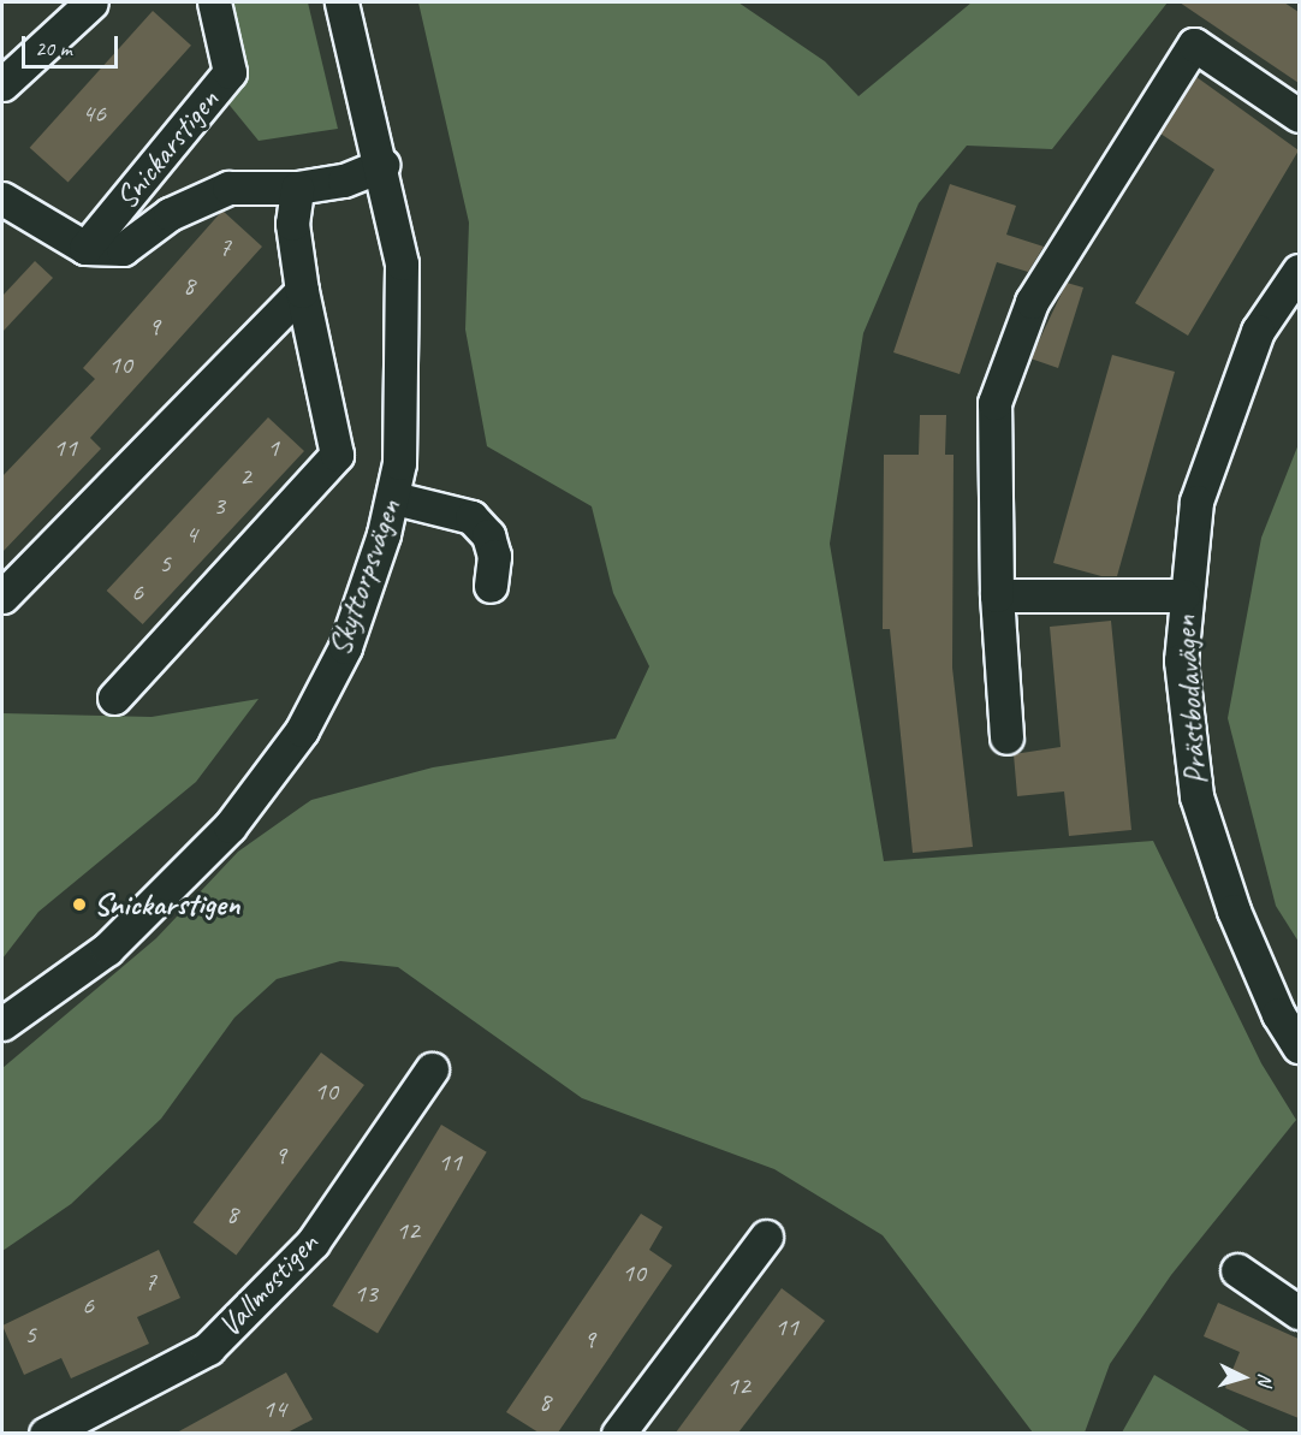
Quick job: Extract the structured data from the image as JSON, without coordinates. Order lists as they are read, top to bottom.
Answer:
{
  "streets": {
    "street": [
      "Snickarstigen",
      "Skyttorpsvägen",
      "Prästbodavägen",
      "Vallmostigen"
    ]
  },
  "crossings": [
    ["Snickarstigen", "Skyttorpsvägen"]
  ],
  "places": ["Snickarstigen"],
  "house_numbers": [
    "46",
    "7",
    "8",
    "9",
    "10",
    "11",
    "1",
    "2",
    "3",
    "4",
    "5",
    "6",
    "10",
    "9",
    "11",
    "8",
    "12",
    "10",
    "7",
    "13",
    "6",
    "11",
    "5",
    "9",
    "12",
    "8",
    "14"
  ],
  "scale_bar": "20 m",
  "north": "right"
}
